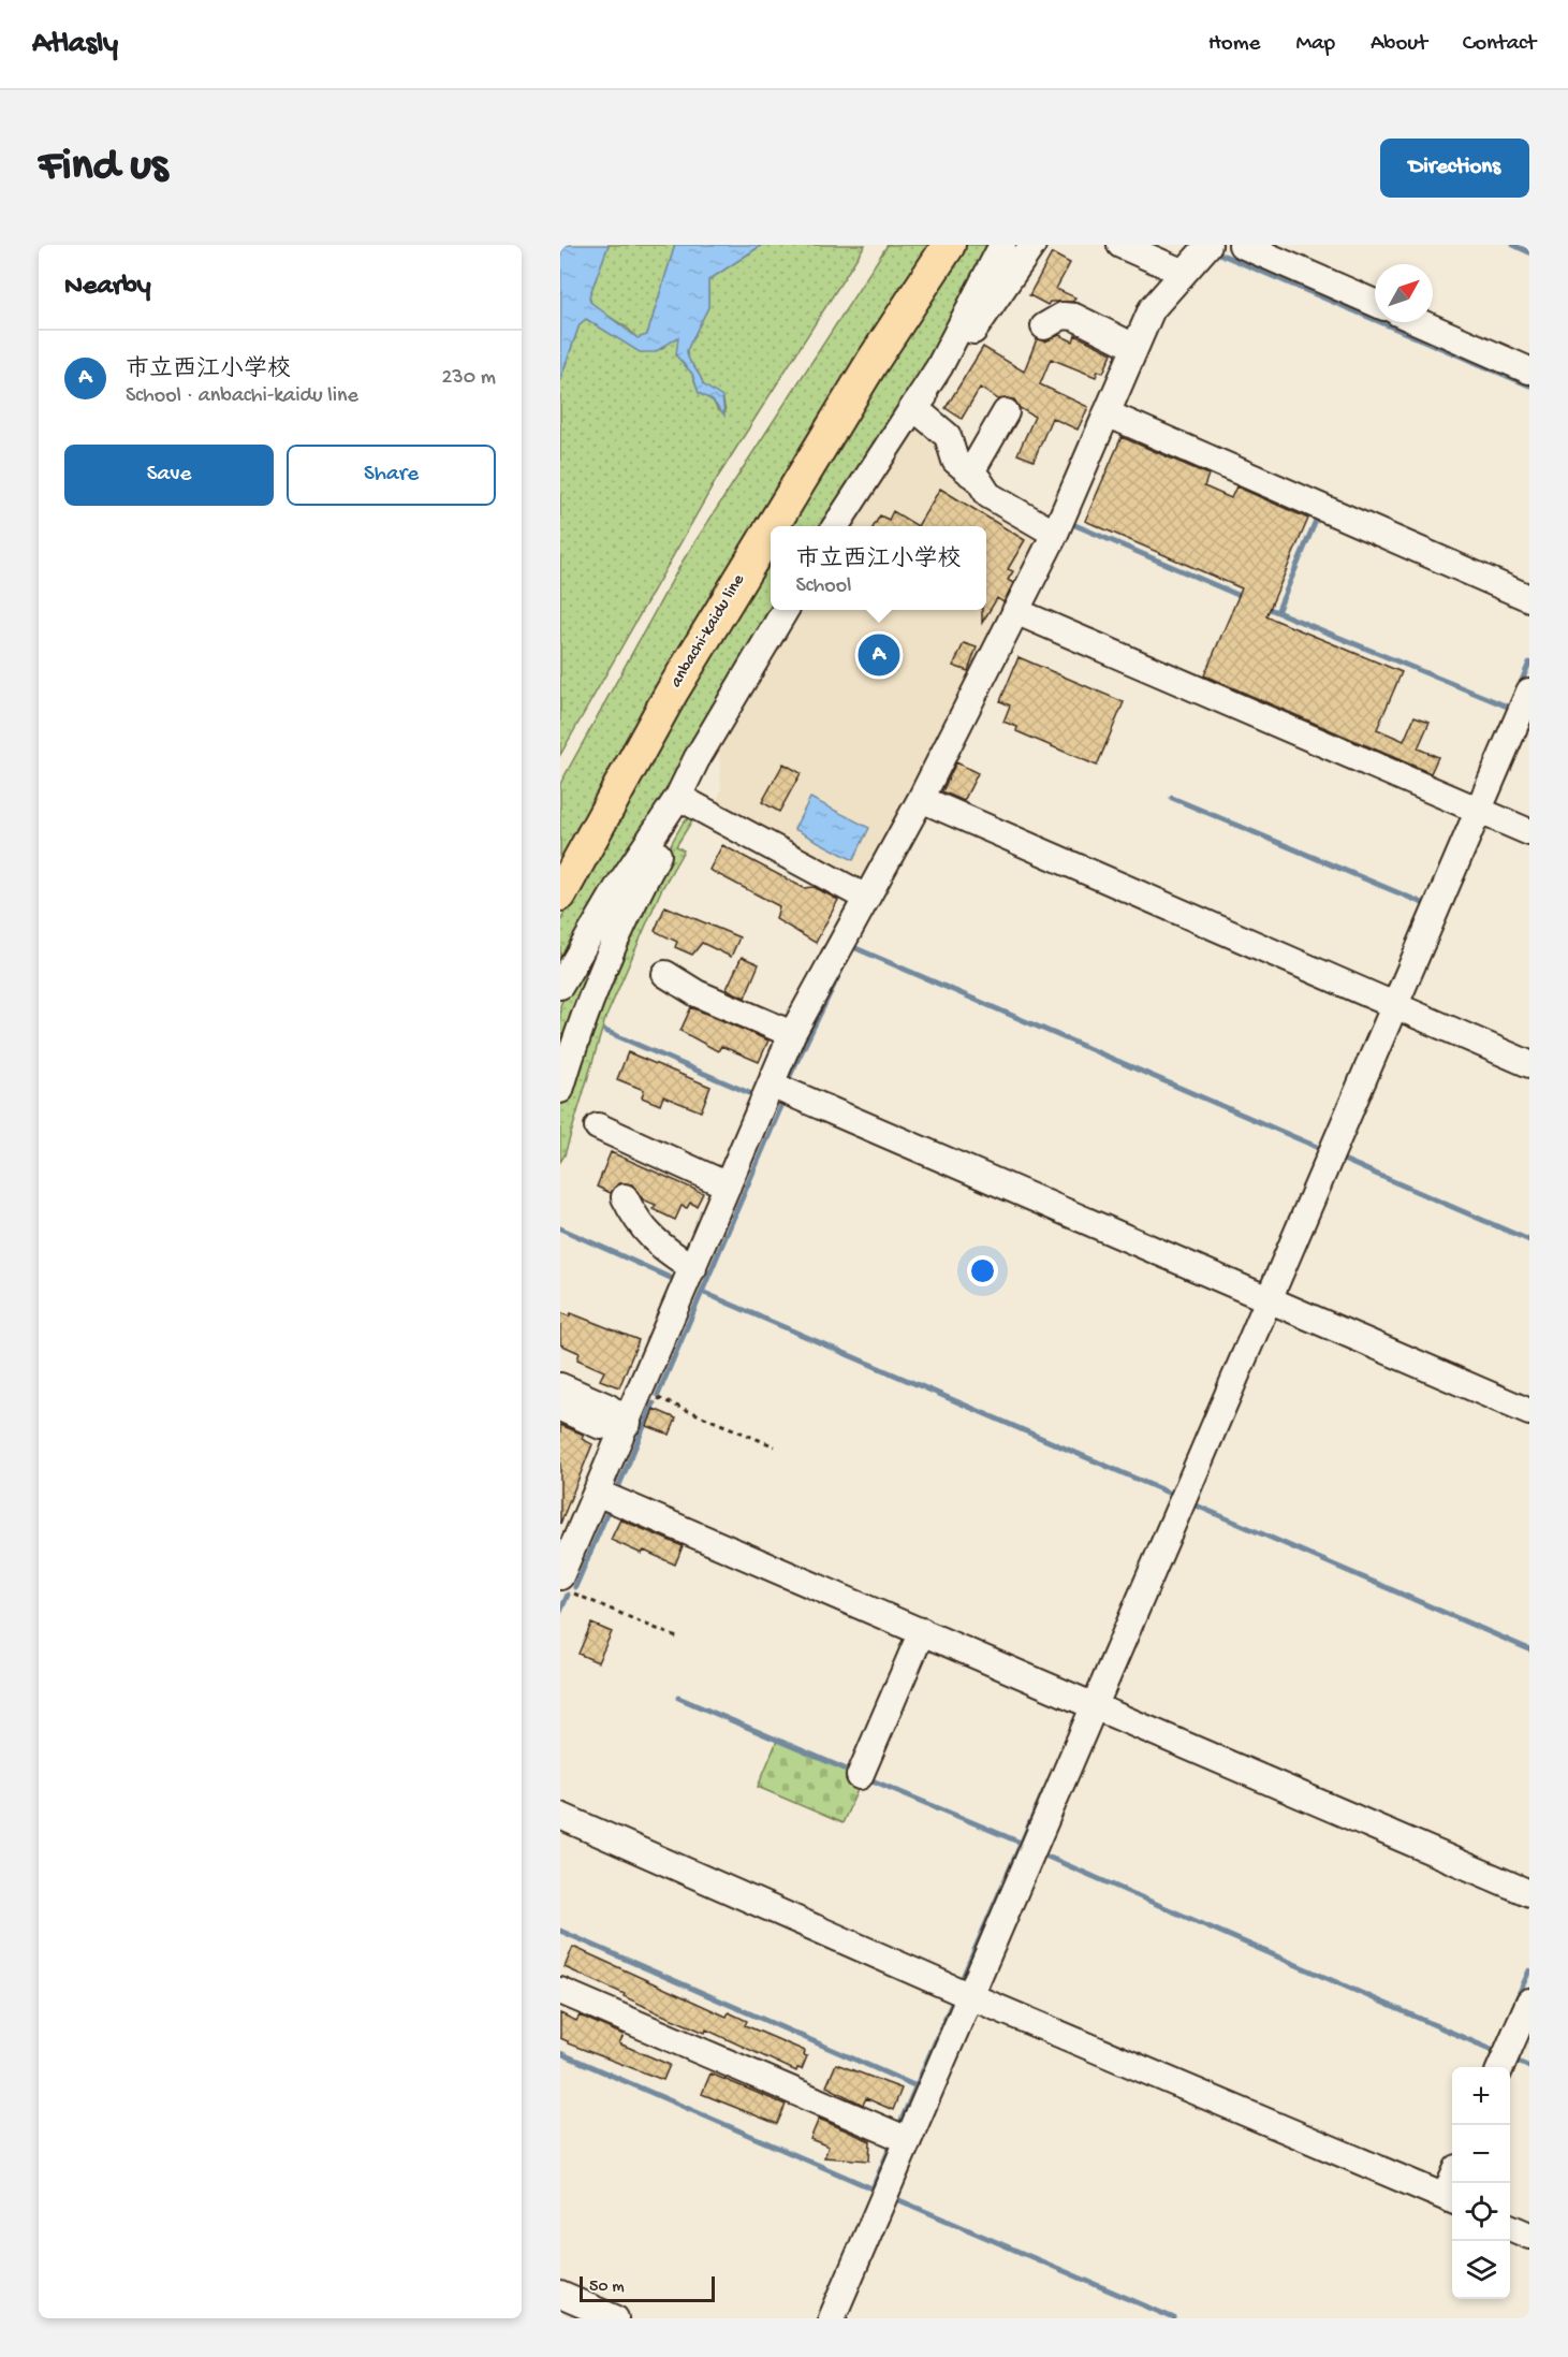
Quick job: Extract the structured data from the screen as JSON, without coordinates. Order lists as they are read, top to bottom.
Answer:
{
  "streets": {
    "main road": ["anbachi-kaidu line"]
  },
  "scale_bar": "50 m",
  "north": "top right",
  "page": {
    "header": "Atlasly",
    "nav": [
      "Home",
      "Map",
      "About",
      "Contact"
    ],
    "buttons": [
      "Directions",
      ["Save", "Share"]
    ],
    "title": "Find us",
    "heading": "Nearby",
    "list": [
      {
        "mark": "A",
        "name": "市立西江小学校",
        "note": "School · anbachi-kaidu line",
        "value": "230 m"
      }
    ],
    "popup": ["市立西江小学校", "School"],
    "pins": "A",
    "map_buttons": ["+", "−"],
    "scale": "50 m"
  }
}
